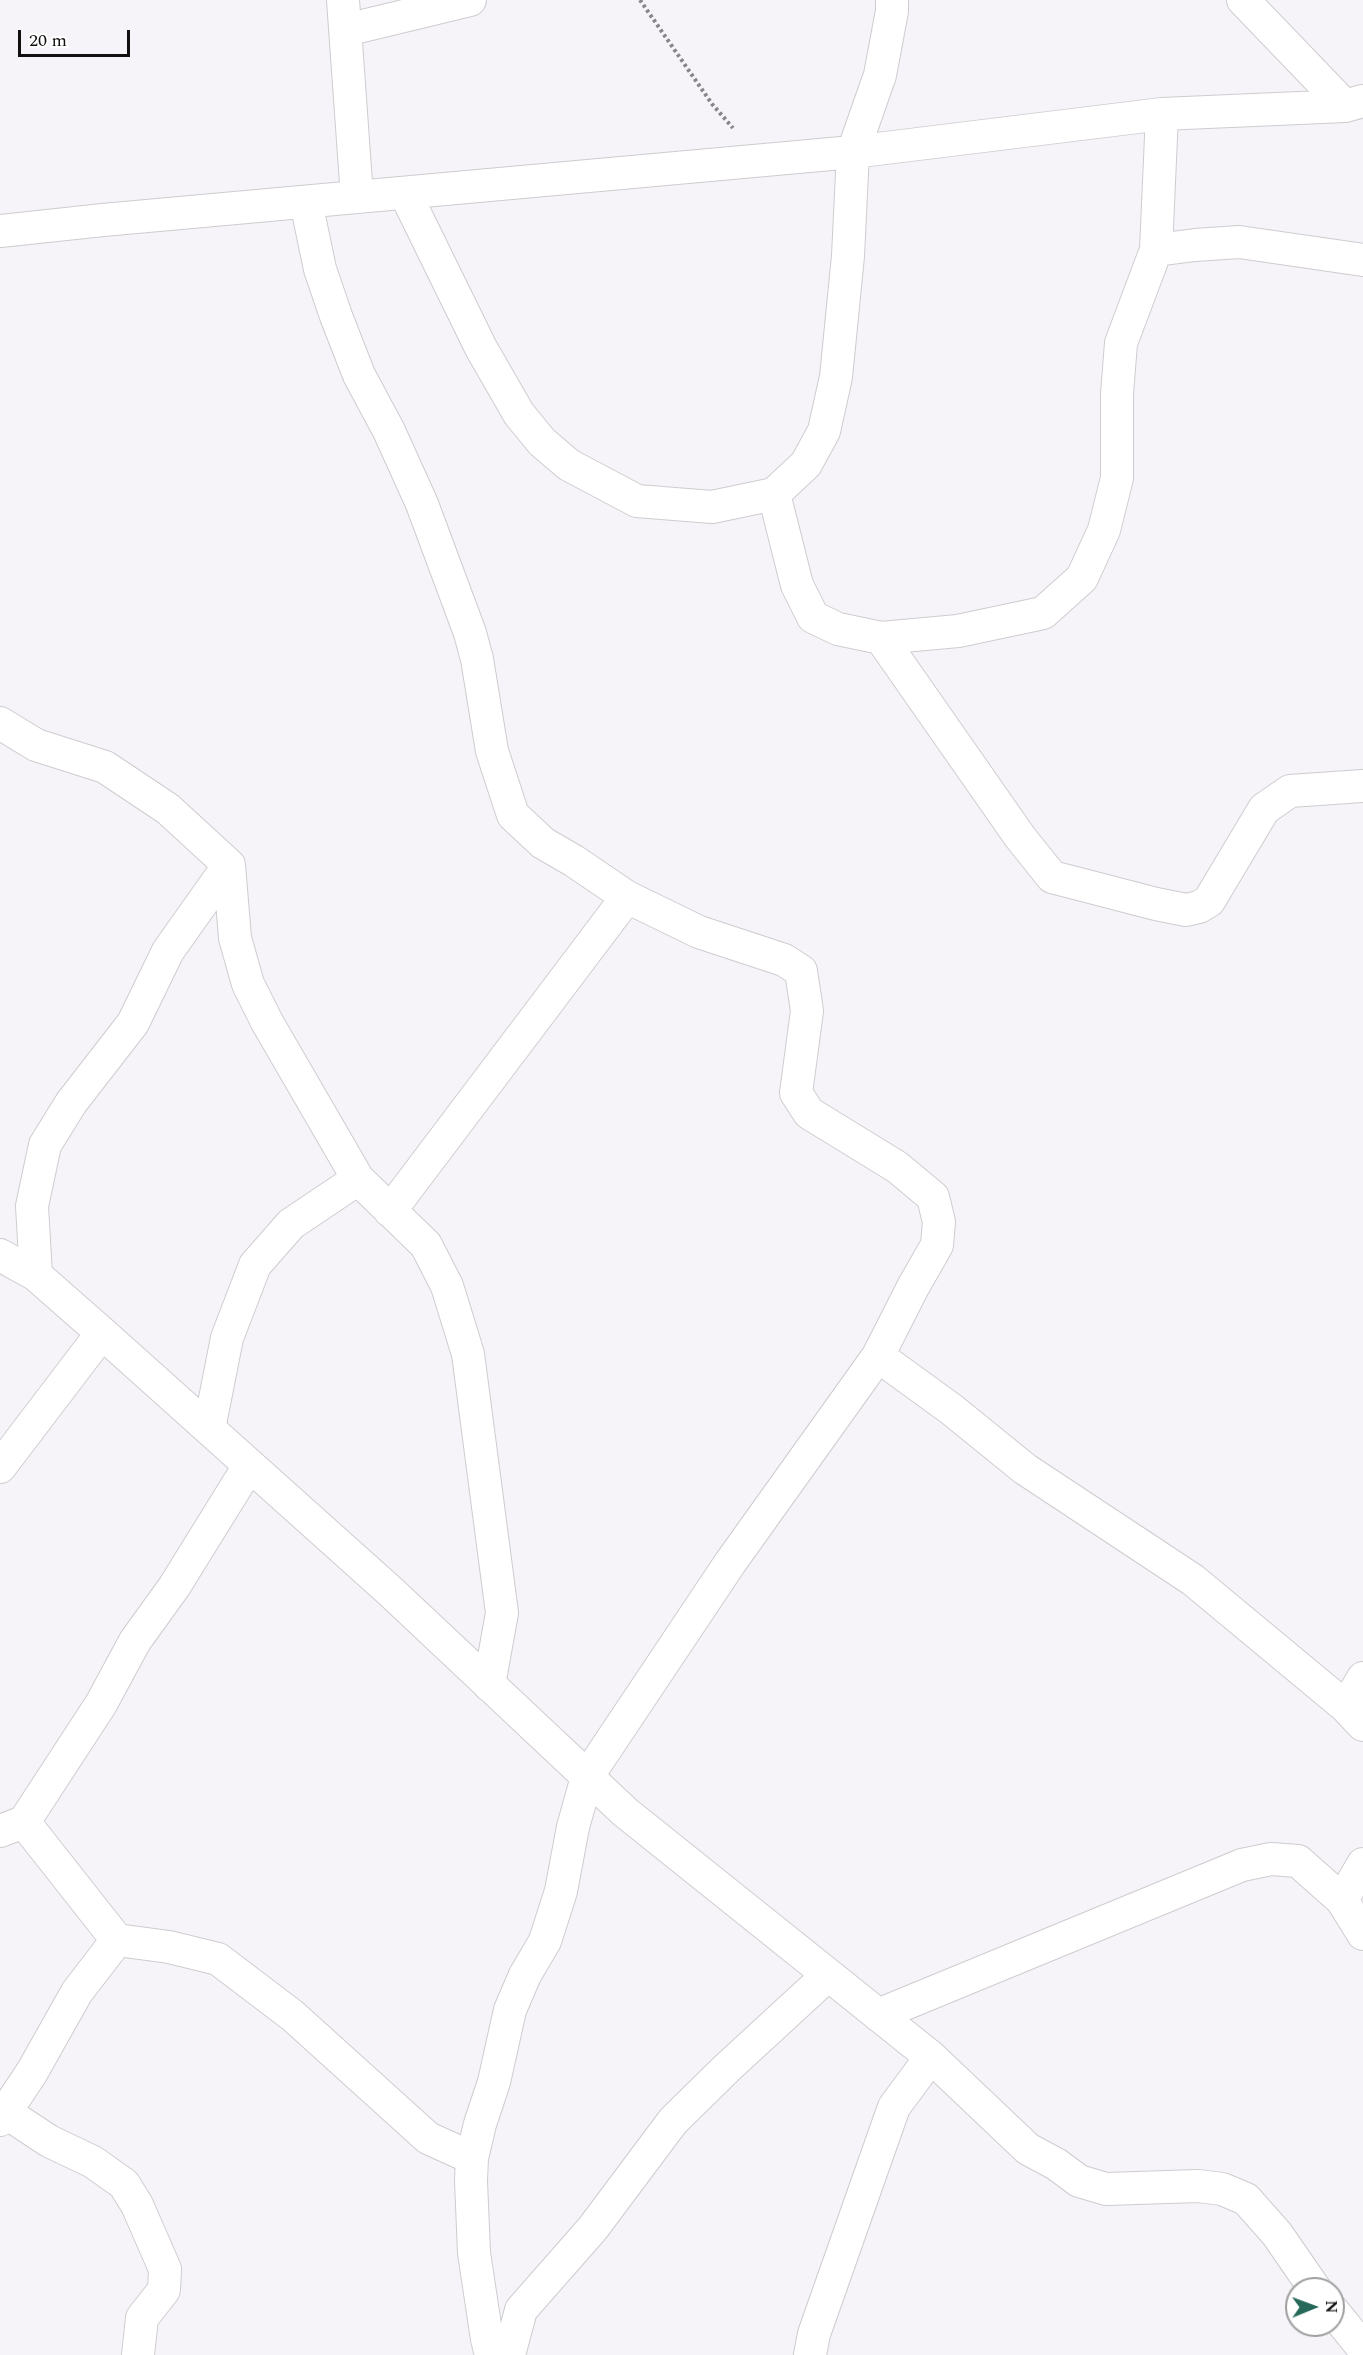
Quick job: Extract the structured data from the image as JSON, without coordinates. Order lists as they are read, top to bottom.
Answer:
{
  "scale_bar": "20 m",
  "north": "right"
}
